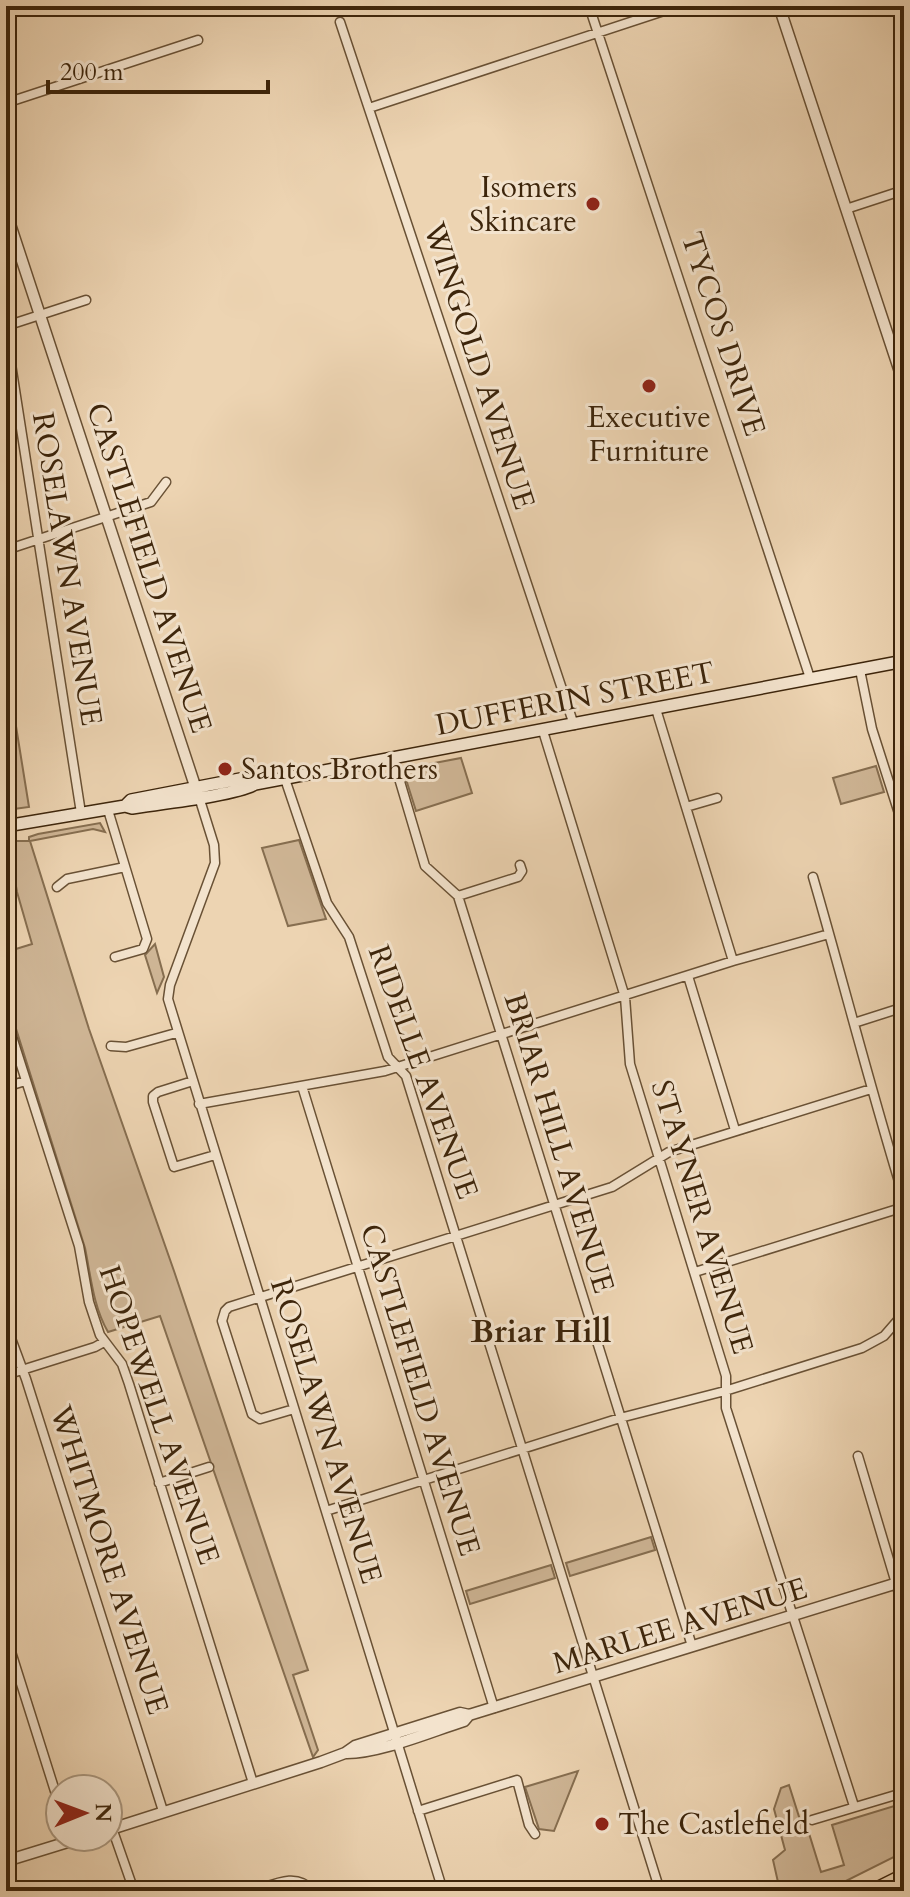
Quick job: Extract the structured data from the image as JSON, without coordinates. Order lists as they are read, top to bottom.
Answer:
{
  "streets": {
    "main road": ["DUFFERIN STREET"],
    "street": [
      "TYCOS DRIVE",
      "WINGOLD AVENUE",
      "CASTLEFIELD AVENUE",
      "ROSELAWN AVENUE",
      "RIDELLE AVENUE",
      "BRIAR HILL AVENUE",
      "STAYNER AVENUE",
      "HOPEWELL AVENUE",
      "WHITMORE AVENUE",
      "MARLEE AVENUE"
    ]
  },
  "crossings": [
    ["TYCOS DRIVE", "DUFFERIN STREET"],
    ["WINGOLD AVENUE", "DUFFERIN STREET"],
    ["CASTLEFIELD AVENUE", "ROSELAWN AVENUE"],
    ["CASTLEFIELD AVENUE", "DUFFERIN STREET"],
    ["CASTLEFIELD AVENUE", "MARLEE AVENUE"],
    ["ROSELAWN AVENUE", "DUFFERIN STREET"],
    ["ROSELAWN AVENUE", "MARLEE AVENUE"],
    ["DUFFERIN STREET", "RIDELLE AVENUE"],
    ["DUFFERIN STREET", "STAYNER AVENUE"],
    ["RIDELLE AVENUE", "MARLEE AVENUE"],
    ["BRIAR HILL AVENUE", "MARLEE AVENUE"],
    ["STAYNER AVENUE", "MARLEE AVENUE"],
    ["HOPEWELL AVENUE", "MARLEE AVENUE"],
    ["WHITMORE AVENUE", "MARLEE AVENUE"]
  ],
  "districts": ["Briar Hill"],
  "places": [
    "Isomers Skincare",
    "Executive Furniture",
    "Santos Brothers",
    "The Castlefield"
  ],
  "scale_bar": "200 m",
  "north": "right"
}
